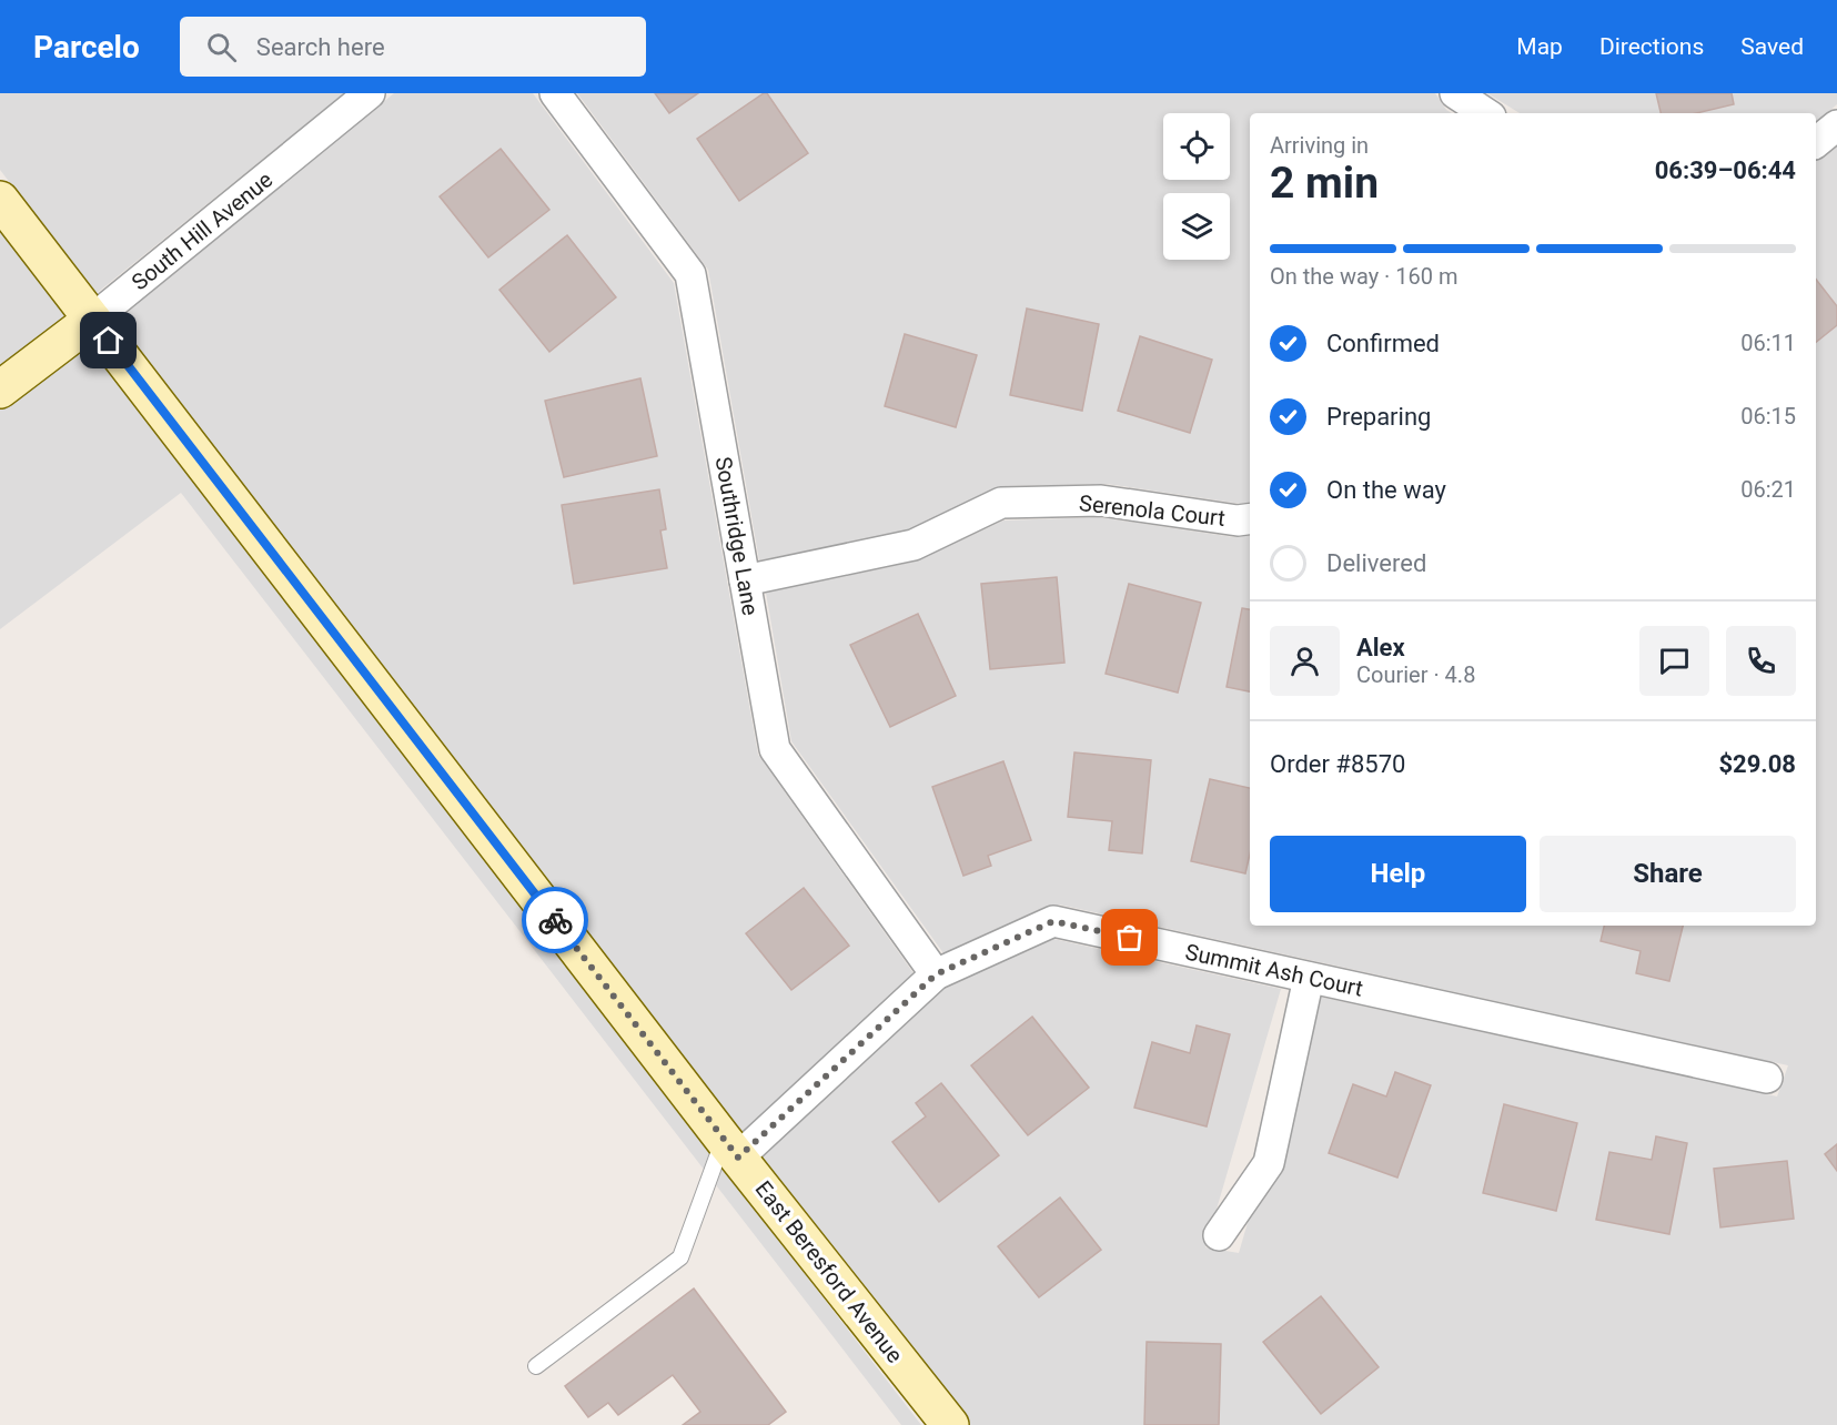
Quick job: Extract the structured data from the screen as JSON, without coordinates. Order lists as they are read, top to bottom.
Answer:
{
  "streets": {
    "street": [
      "South Hill Avenue",
      "Serenola Court",
      "Southridge Lane",
      "Summit Ash Court",
      "East Beresford Avenue"
    ]
  },
  "crossings": [
    ["South Hill Avenue", "East Beresford Avenue"],
    ["Serenola Court", "Southridge Lane"],
    ["Southridge Lane", "Summit Ash Court"],
    ["Summit Ash Court", "East Beresford Avenue"]
  ],
  "page": {
    "header": "Parcelo",
    "search": "Search here",
    "nav": ["Map", "Directions", "Saved"],
    "heading": ["2 min", "Arriving in", "06:39–06:44"],
    "panel": [
      "Alex",
      "Courier · 4.8",
      "Order #8570",
      "$29.08"
    ],
    "bar": "On the way · 160 m",
    "list": [
      ["Confirmed", "06:11"],
      ["Preparing", "06:15"],
      ["On the way", "06:21"],
      "Delivered"
    ],
    "buttons": ["Help", "Share"]
  }
}
